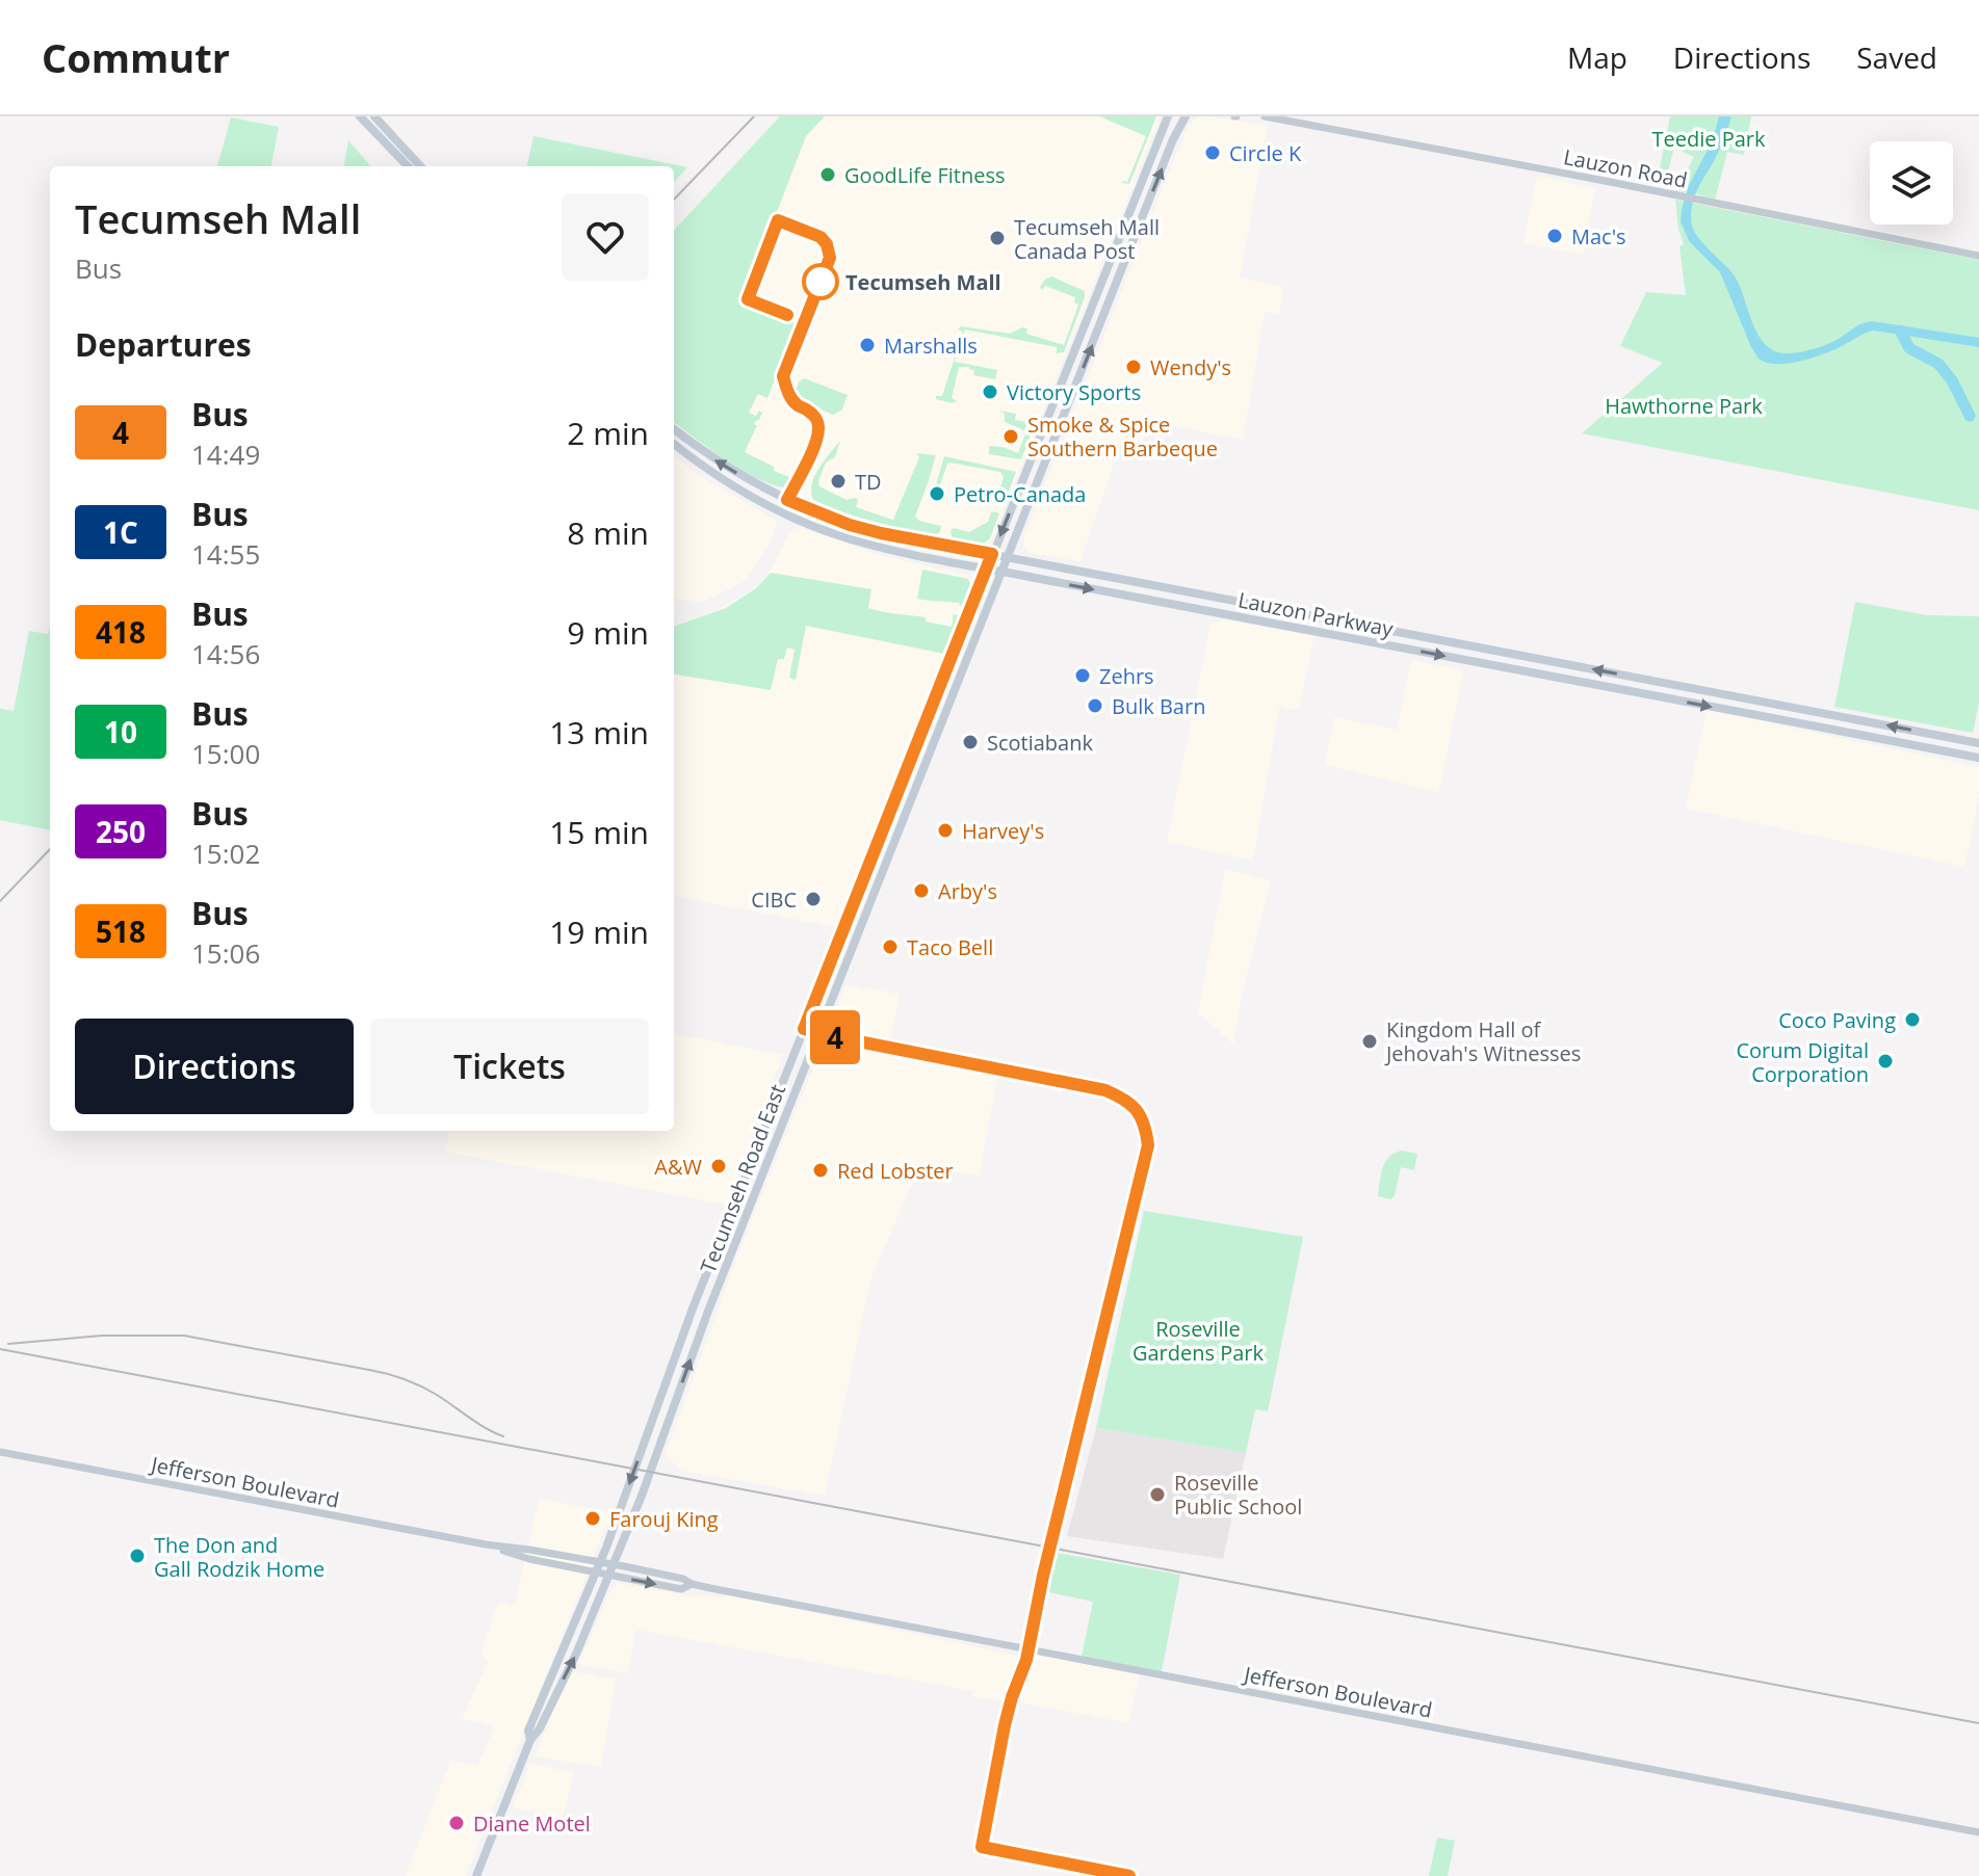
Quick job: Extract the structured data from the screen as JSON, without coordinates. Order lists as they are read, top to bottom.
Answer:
{
  "streets": {
    "main road": ["Lauzon Parkway", "Tecumseh Road East"],
    "street": ["Lauzon Road", "Jefferson Boulevard"]
  },
  "crossings": [
    ["Lauzon Parkway", "Tecumseh Road East"],
    ["Tecumseh Road East", "Jefferson Boulevard"]
  ],
  "parks": ["Teedie Park", "Hawthorne Park", "Roseville Gardens Park"],
  "places": [
    "Circle K",
    "GoodLife Fitness",
    "Mac's",
    "Tecumseh Mall Canada Post",
    "Tecumseh Mall",
    "Marshalls",
    "Wendy's",
    "Victory Sports",
    "Smoke & Spice Southern Barbeque",
    "TD",
    "Petro-Canada",
    "Zehrs",
    "Bulk Barn",
    "Scotiabank",
    "Harvey's",
    "Arby's",
    "CIBC",
    "Taco Bell",
    "Coco Paving",
    "Kingdom Hall of Jehovah's Witnesses",
    "Corum Digital Corporation",
    "A&W",
    "Red Lobster",
    "Roseville Public School",
    "Farouj King",
    "The Don and Gall Rodzik Home",
    "Diane Motel"
  ],
  "lines": ["bus line 4"],
  "page": {
    "header": "Commutr",
    "nav": ["Map", "Directions", "Saved"],
    "on_map": "4",
    "heading": [
      ["Tecumseh Mall", "Bus"],
      "Departures"
    ],
    "list": [
      {
        "mark": "4",
        "name": "Bus",
        "note": "14:49",
        "value": "2 min"
      },
      {
        "mark": "1C",
        "name": "Bus",
        "note": "14:55",
        "value": "8 min"
      },
      {
        "mark": "418",
        "name": "Bus",
        "note": "14:56",
        "value": "9 min"
      },
      {
        "mark": "10",
        "name": "Bus",
        "note": "15:00",
        "value": "13 min"
      },
      {
        "mark": "250",
        "name": "Bus",
        "note": "15:02",
        "value": "15 min"
      },
      {
        "mark": "518",
        "name": "Bus",
        "note": "15:06",
        "value": "19 min"
      }
    ],
    "buttons": ["Directions", "Tickets"]
  }
}
